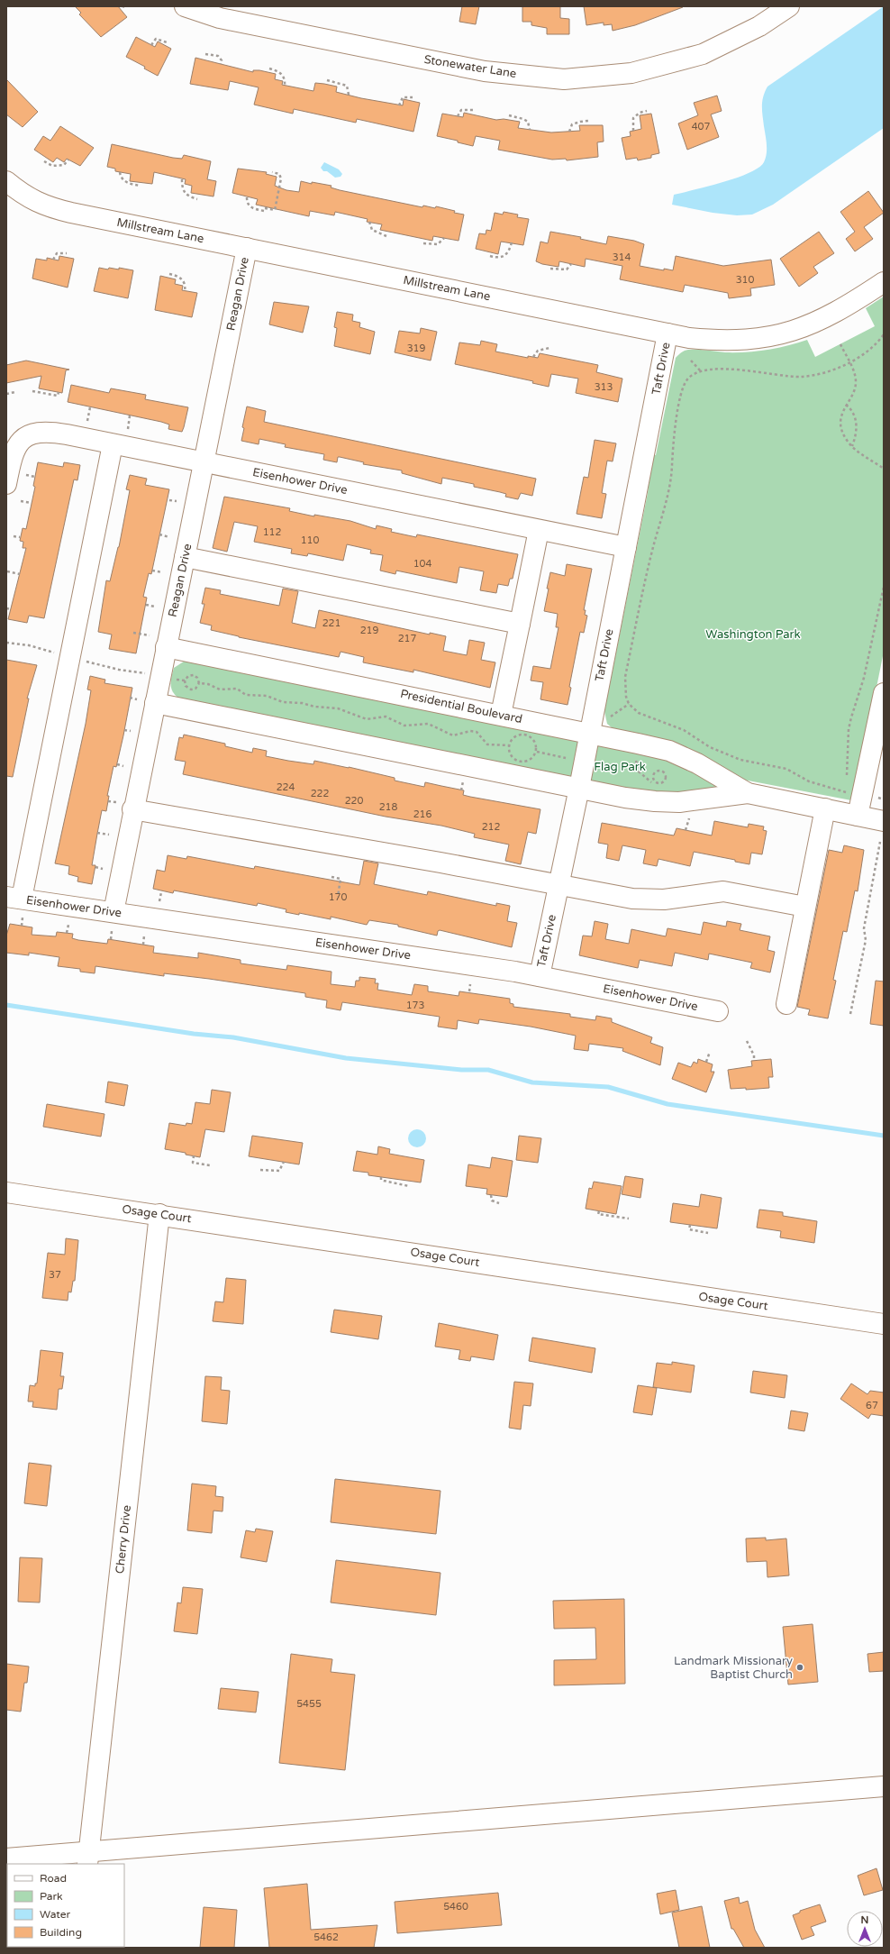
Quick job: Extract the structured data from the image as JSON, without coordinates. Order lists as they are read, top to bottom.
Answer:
{
  "streets": {
    "street": [
      "Stonewater Lane",
      "Millstream Lane",
      "Reagan Drive",
      "Taft Drive",
      "Eisenhower Drive",
      "Presidential Boulevard",
      "Osage Court",
      "Cherry Drive"
    ]
  },
  "crossings": [
    ["Millstream Lane", "Reagan Drive"],
    ["Millstream Lane", "Taft Drive"],
    ["Reagan Drive", "Eisenhower Drive"],
    ["Reagan Drive", "Presidential Boulevard"],
    ["Taft Drive", "Eisenhower Drive"],
    ["Taft Drive", "Presidential Boulevard"],
    ["Osage Court", "Cherry Drive"]
  ],
  "parks": ["Washington Park", "Flag Park"],
  "places": ["Landmark Missionary Baptist Church"],
  "house_numbers": [
    "407",
    "314",
    "310",
    "319",
    "313",
    "112",
    "110",
    "104",
    "221",
    "219",
    "217",
    "224",
    "222",
    "220",
    "218",
    "216",
    "212",
    "170",
    "173",
    "37",
    "67",
    "5455",
    "5460",
    "5462"
  ],
  "legend": [
    "Road",
    "Park",
    "Water",
    "Building"
  ],
  "north": "top"
}
